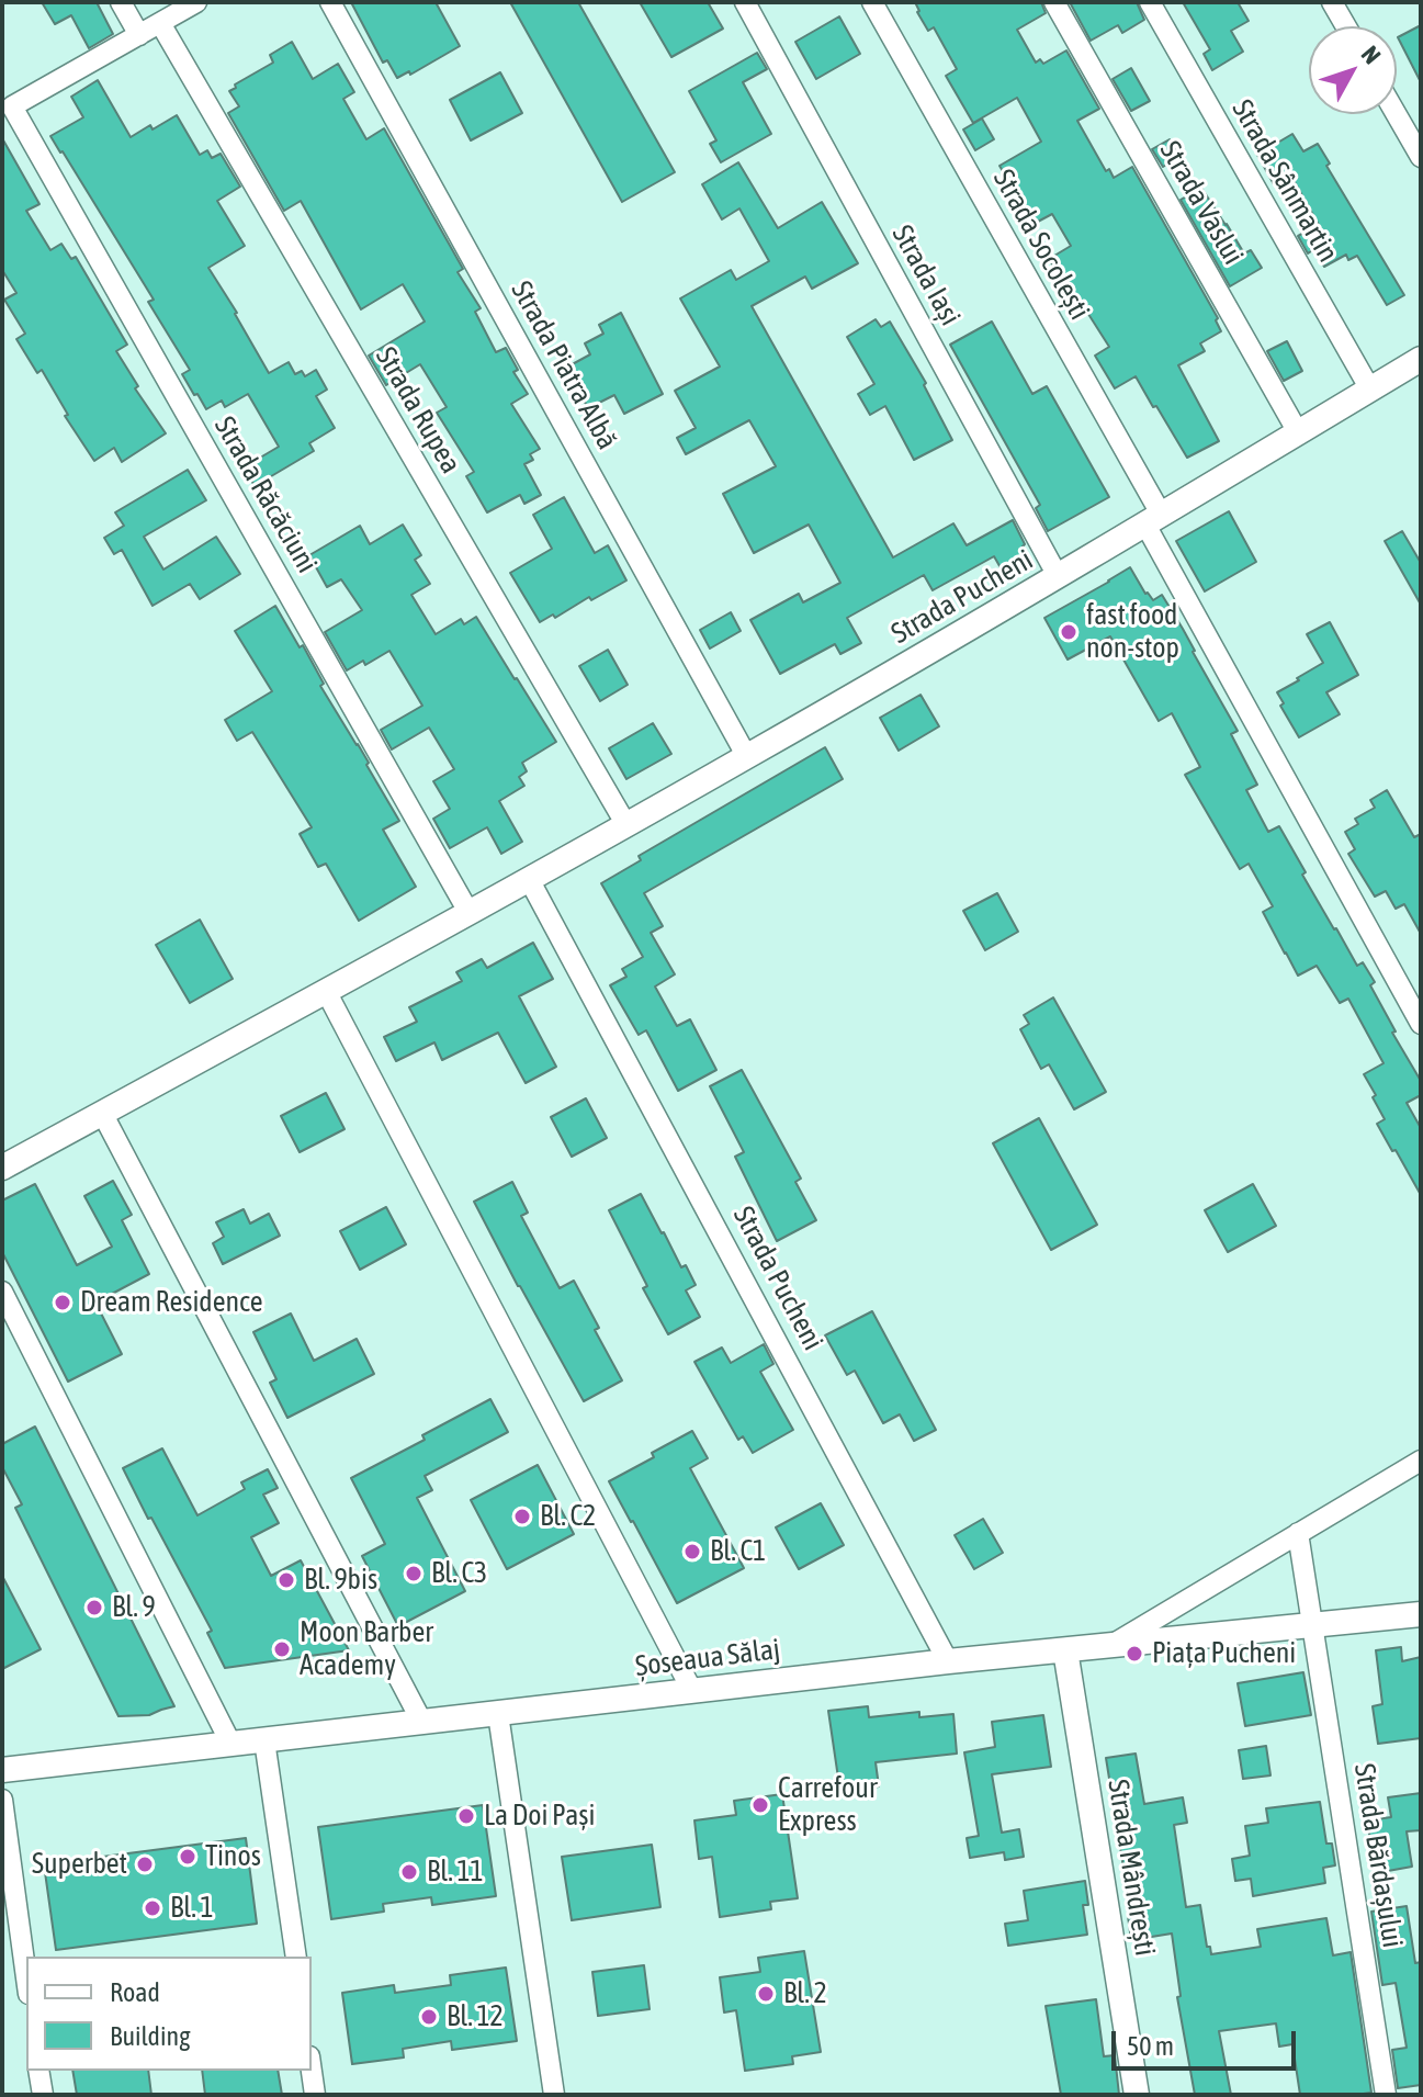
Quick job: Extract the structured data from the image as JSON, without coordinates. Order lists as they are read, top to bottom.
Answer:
{
  "streets": {
    "street": [
      "Strada Sânmartin",
      "Strada Vaslui",
      "Strada Socolești",
      "Strada Iași",
      "Strada Piatra Albă",
      "Strada Rupea",
      "Strada Răcăciuni",
      "Strada Pucheni",
      "Șoseaua Sălaj",
      "Strada Bărdașului",
      "Strada Mândrești"
    ]
  },
  "crossings": [
    ["Strada Sânmartin", "Strada Pucheni"],
    ["Strada Vaslui", "Strada Pucheni"],
    ["Strada Socolești", "Strada Pucheni"],
    ["Strada Iași", "Strada Pucheni"],
    ["Strada Piatra Albă", "Strada Pucheni"],
    ["Strada Rupea", "Strada Pucheni"],
    ["Strada Răcăciuni", "Strada Pucheni"],
    ["Strada Pucheni", "Șoseaua Sălaj"],
    ["Șoseaua Sălaj", "Strada Bărdașului"],
    ["Șoseaua Sălaj", "Strada Mândrești"]
  ],
  "places": [
    "fast food non-stop",
    "Dream Residence",
    "Bl. C2",
    "Bl. C1",
    "Bl. C3",
    "Bl. 9bis",
    "Bl. 9",
    "Moon Barber Academy",
    "Piața Pucheni",
    "Carrefour Express",
    "La Doi Pași",
    "Tinos",
    "Superbet",
    "Bl. 11",
    "Bl. 1",
    "Bl. 2",
    "Bl. 12"
  ],
  "legend": ["Road", "Building"],
  "scale_bar": "50 m",
  "north": "top right"
}
